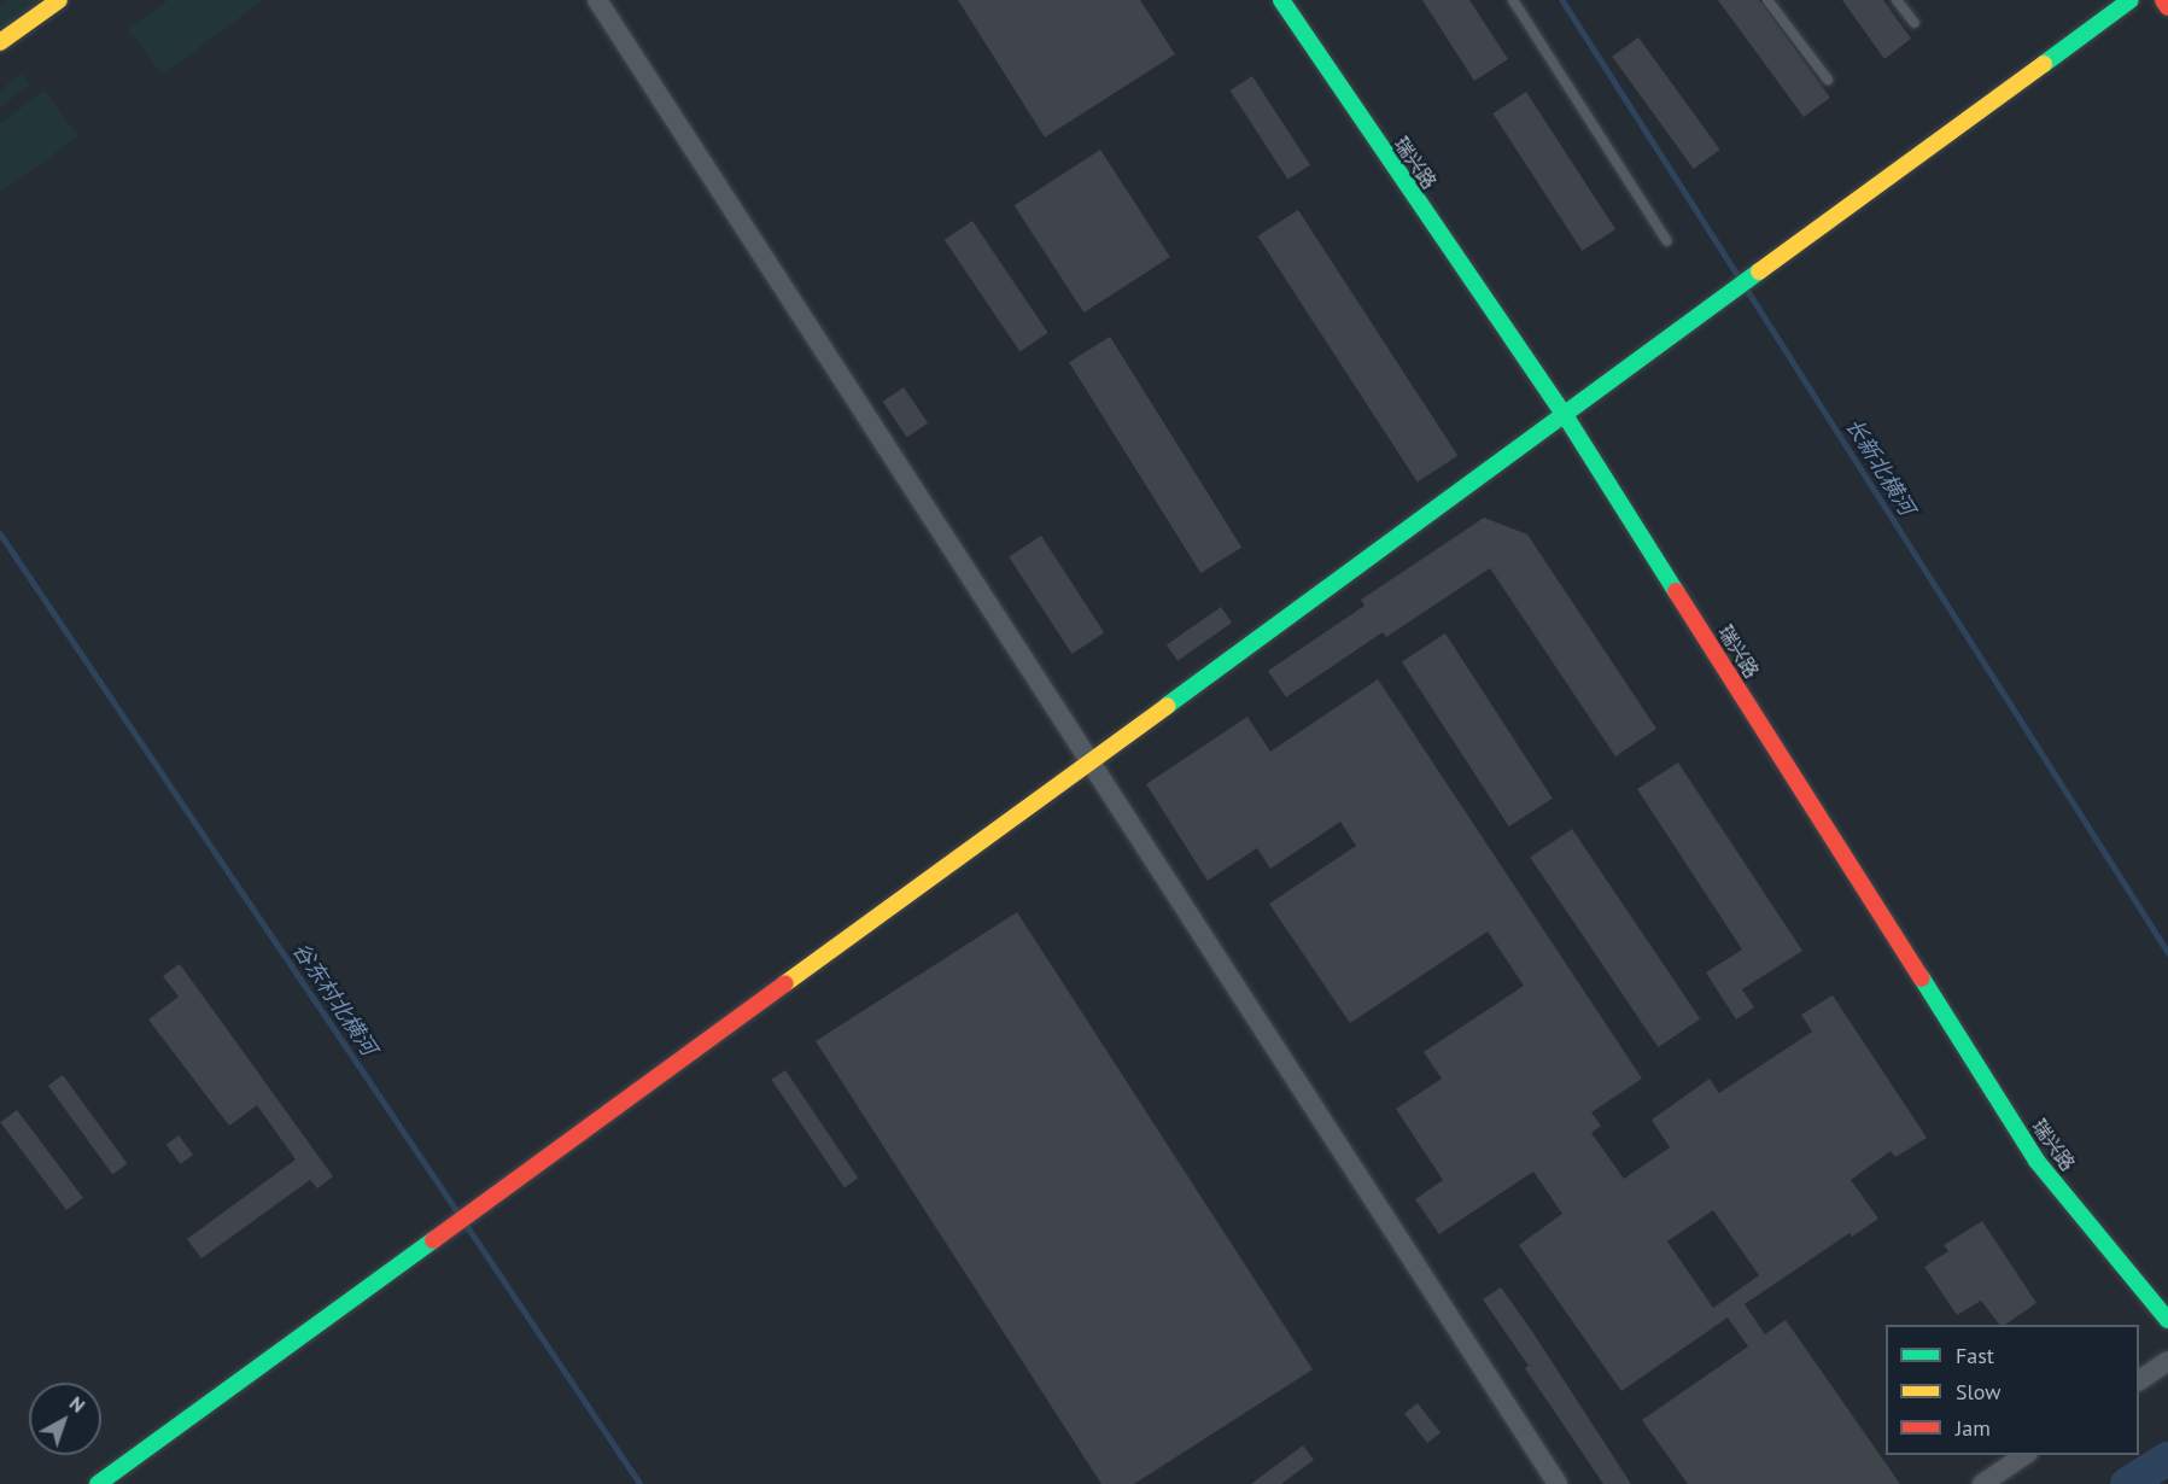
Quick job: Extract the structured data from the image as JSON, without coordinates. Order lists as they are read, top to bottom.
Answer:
{
  "streets": {
    "street": ["瑞兴路"]
  },
  "water": ["长新北横河", "谷东村北横河"],
  "legend": ["Fast", "Slow", "Jam"],
  "north": "top right"
}
